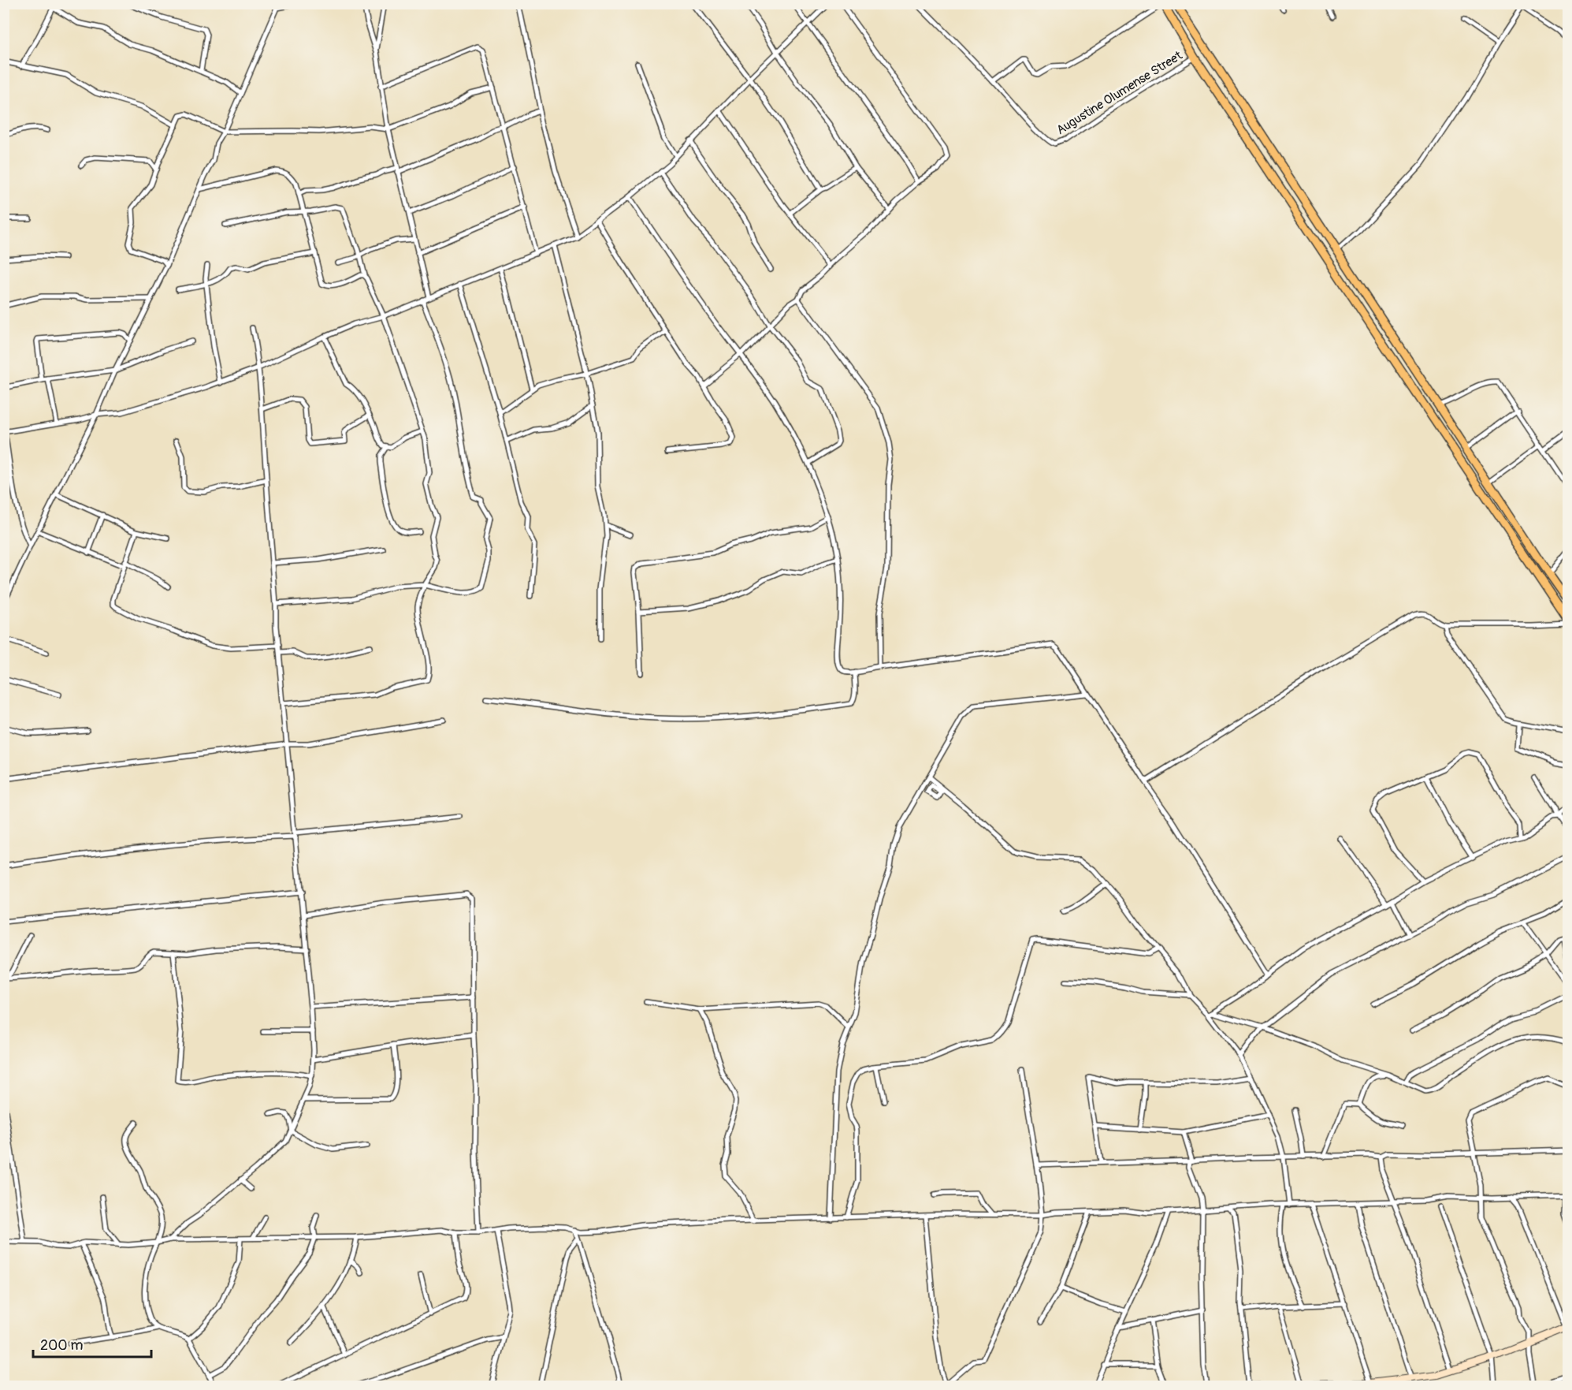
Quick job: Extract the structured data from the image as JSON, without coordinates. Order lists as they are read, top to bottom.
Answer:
{
  "streets": {
    "street": ["Augustine Olumense Street"]
  },
  "scale_bar": "200 m"
}
